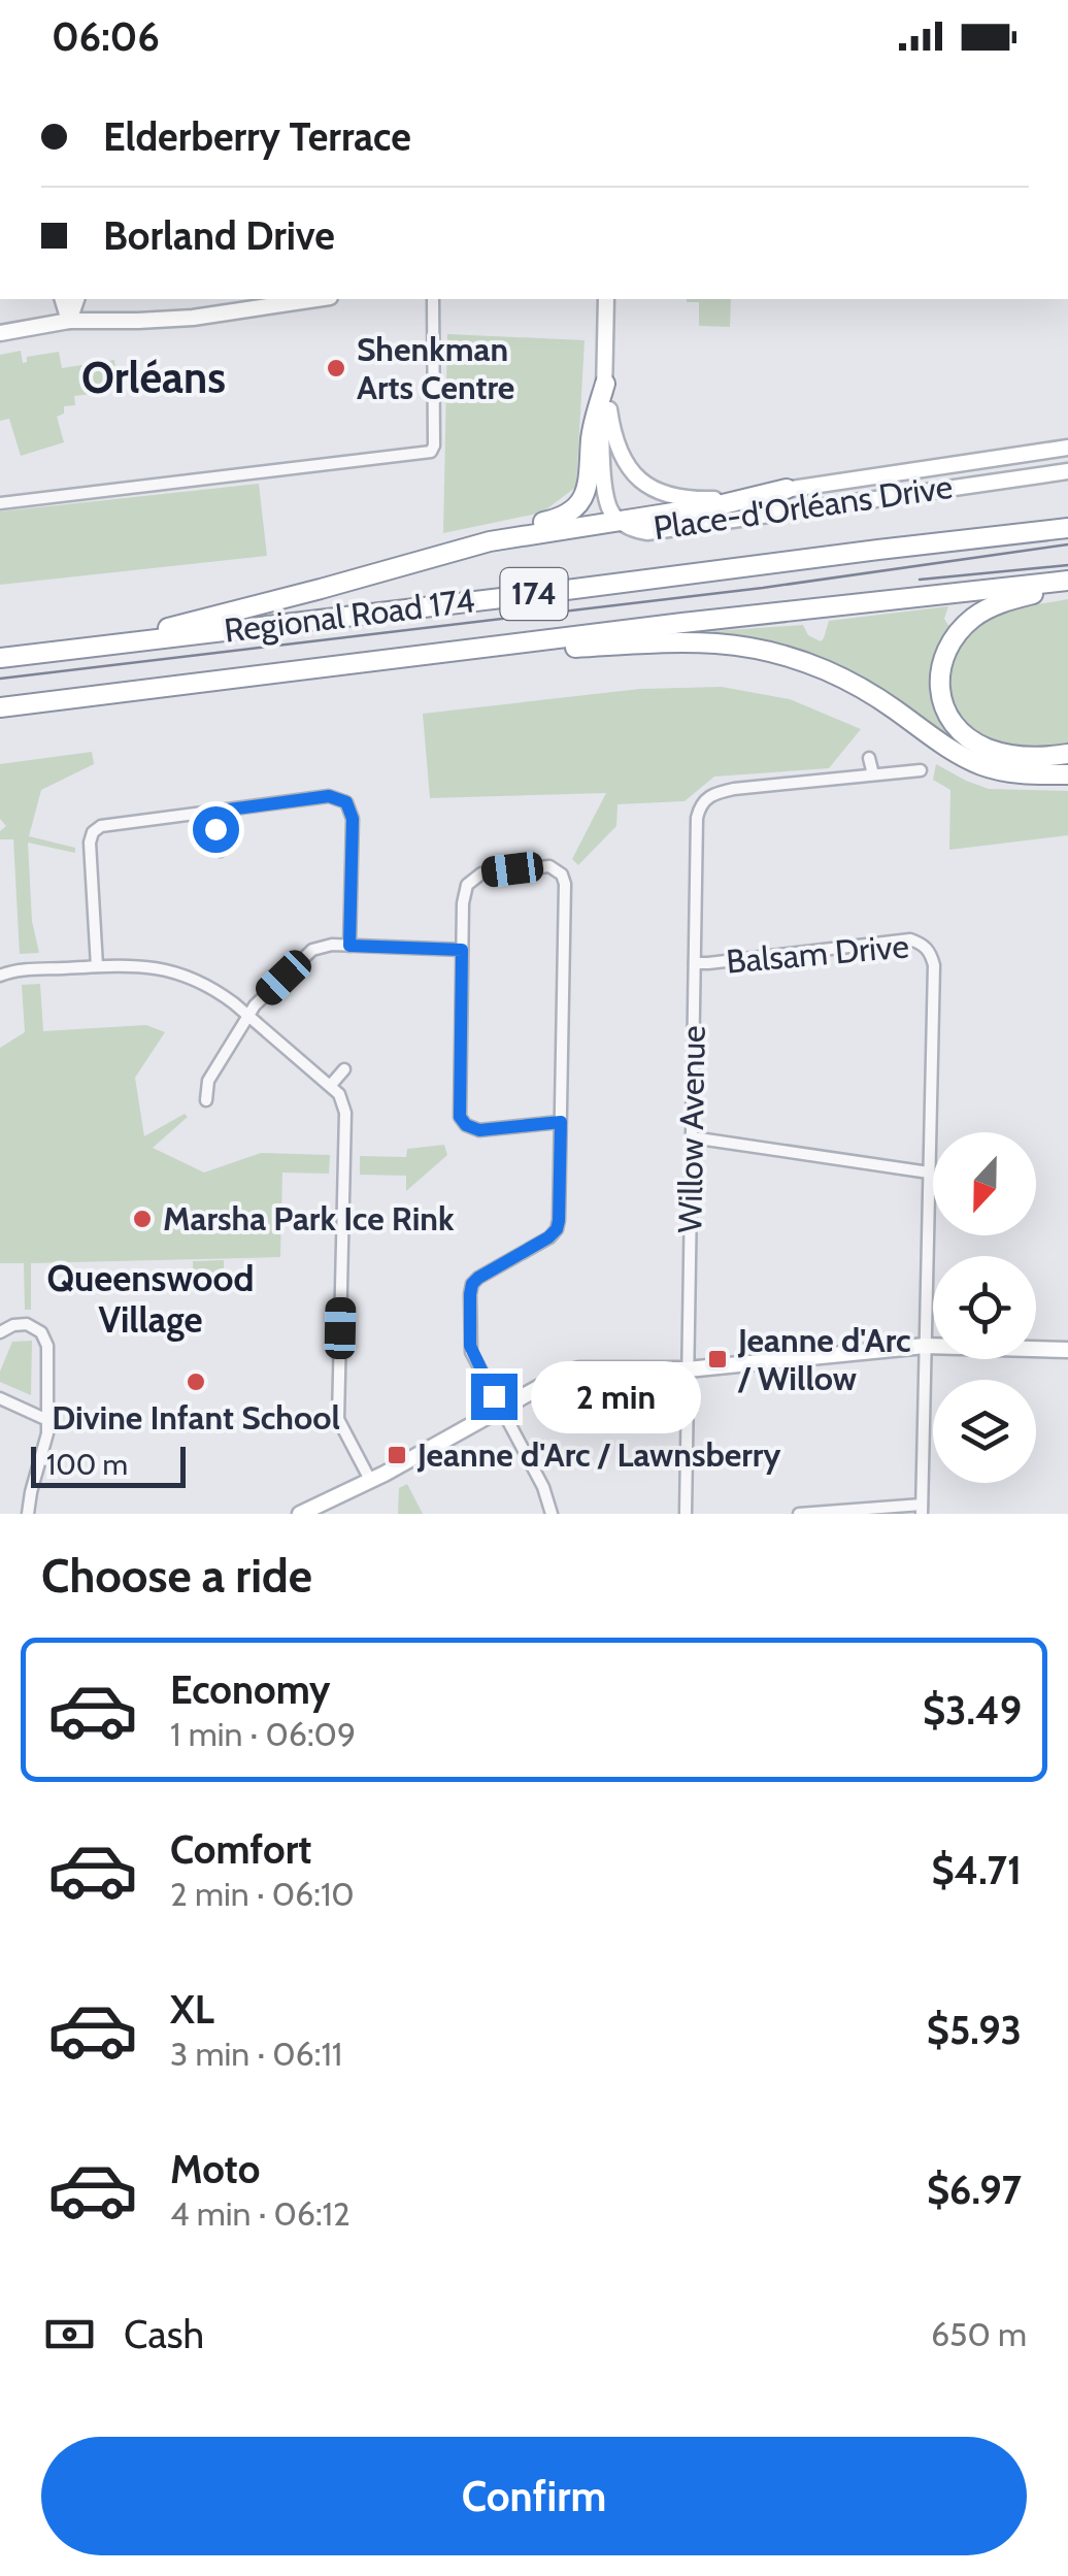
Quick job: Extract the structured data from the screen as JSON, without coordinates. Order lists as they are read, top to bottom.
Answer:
{
  "streets": {
    "highway": ["174", "Regional Road 174"],
    "main road": ["Place-d'Orléans Drive"],
    "street": ["Balsam Drive", "Willow Avenue"]
  },
  "crossings": [
    ["Balsam Drive", "Willow Avenue"]
  ],
  "districts": ["Orléans", "Queenswood Village"],
  "places": {
    "other": ["Shenkman Arts Centre", "Marsha Park Ice Rink", "Divine Infant School"],
    "transit": ["Jeanne d'Arc / Willow", "Jeanne d'Arc / Lawnsberry"]
  },
  "scale_bar": "100 m",
  "north": "bottom",
  "page": {
    "status": "06:06",
    "banner": ["Elderberry Terrace", "Borland Drive"],
    "bubble": "2 min",
    "scale": "100 m",
    "heading": "Choose a ride",
    "list": [
      {
        "name": "Economy",
        "note": "1 min · 06:09",
        "value": "$3.49"
      },
      {
        "name": "Comfort",
        "note": "2 min · 06:10",
        "value": "$4.71"
      },
      {
        "name": "XL",
        "note": "3 min · 06:11",
        "value": "$5.93"
      },
      {
        "name": "Moto",
        "note": "4 min · 06:12",
        "value": "$6.97"
      }
    ],
    "pay": ["Cash", "650 m"],
    "buttons": "Confirm"
  }
}
